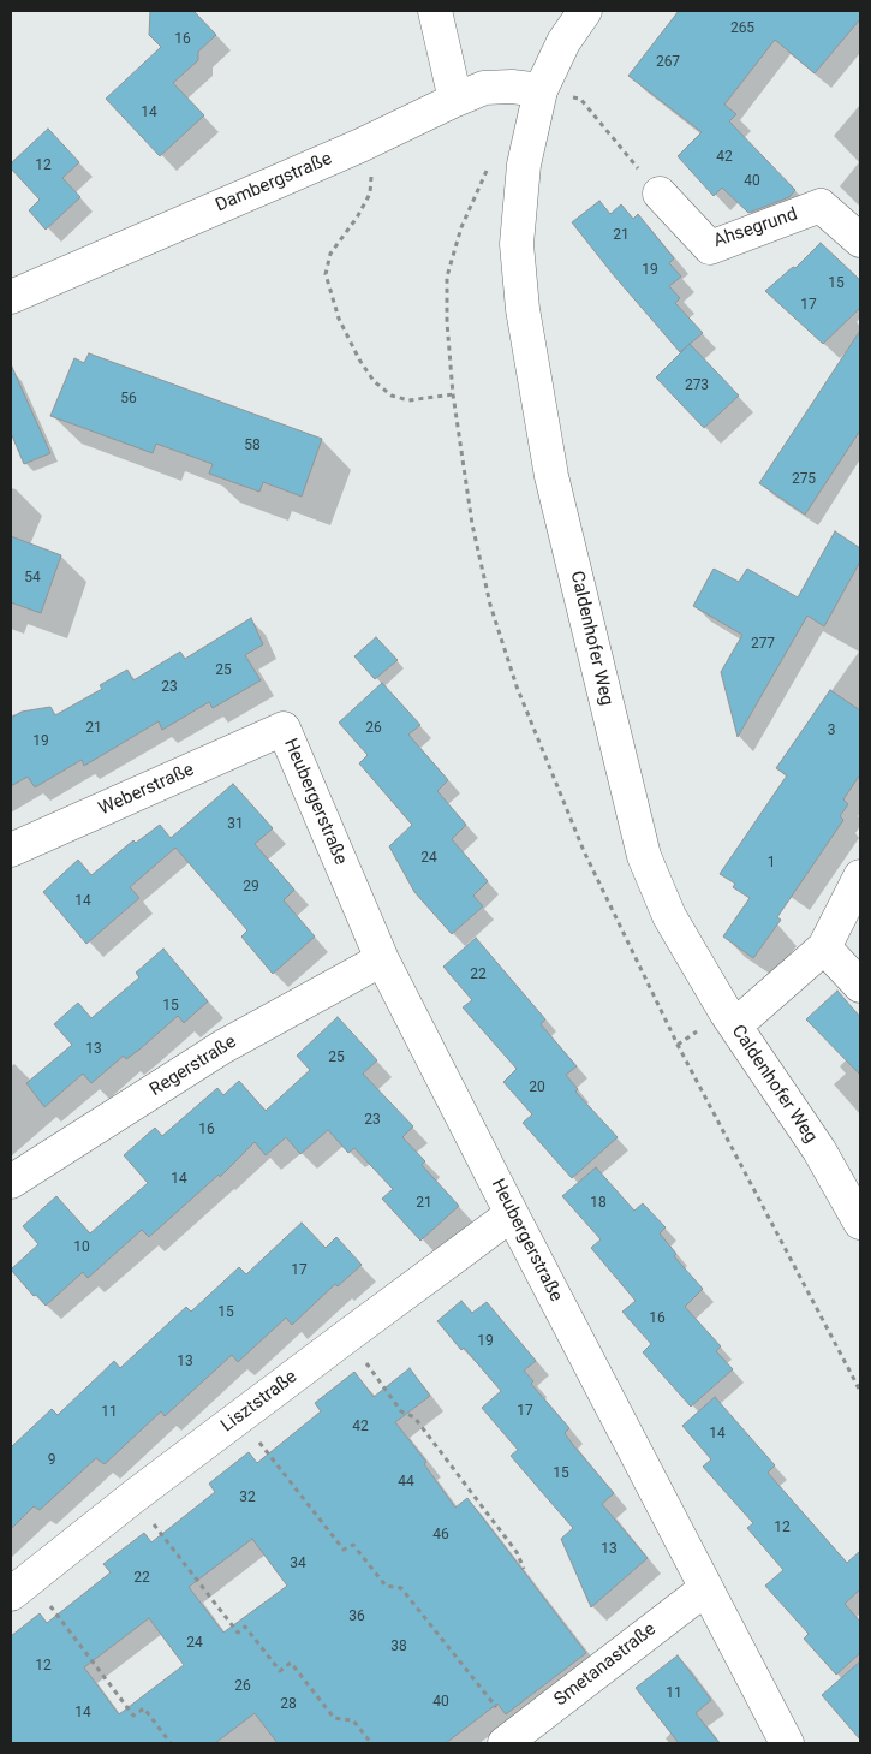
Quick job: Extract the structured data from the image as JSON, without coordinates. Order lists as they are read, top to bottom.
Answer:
{
  "streets": {
    "street": [
      "Dambergstraße",
      "Ahsegrund",
      "Caldenhofer Weg",
      "Weberstraße",
      "Heubergerstraße",
      "Regerstraße",
      "Lisztstraße",
      "Smetanastraße"
    ]
  },
  "crossings": [
    ["Dambergstraße", "Caldenhofer Weg"],
    ["Weberstraße", "Heubergerstraße"],
    ["Heubergerstraße", "Regerstraße"],
    ["Heubergerstraße", "Lisztstraße"],
    ["Heubergerstraße", "Smetanastraße"]
  ],
  "house_numbers": [
    "265",
    "16",
    "267",
    "14",
    "42",
    "12",
    "40",
    "21",
    "19",
    "15",
    "17",
    "273",
    "56",
    "58",
    "275",
    "54",
    "277",
    "25",
    "23",
    "21",
    "26",
    "3",
    "19",
    "31",
    "24",
    "1",
    "29",
    "14",
    "22",
    "15",
    "13",
    "25",
    "20",
    "23",
    "16",
    "14",
    "21",
    "18",
    "10",
    "17",
    "15",
    "16",
    "19",
    "13",
    "17",
    "11",
    "42",
    "14",
    "9",
    "15",
    "44",
    "32",
    "12",
    "46",
    "13",
    "34",
    "22",
    "36",
    "24",
    "38",
    "12",
    "26",
    "11",
    "40",
    "28",
    "14"
  ]
}
